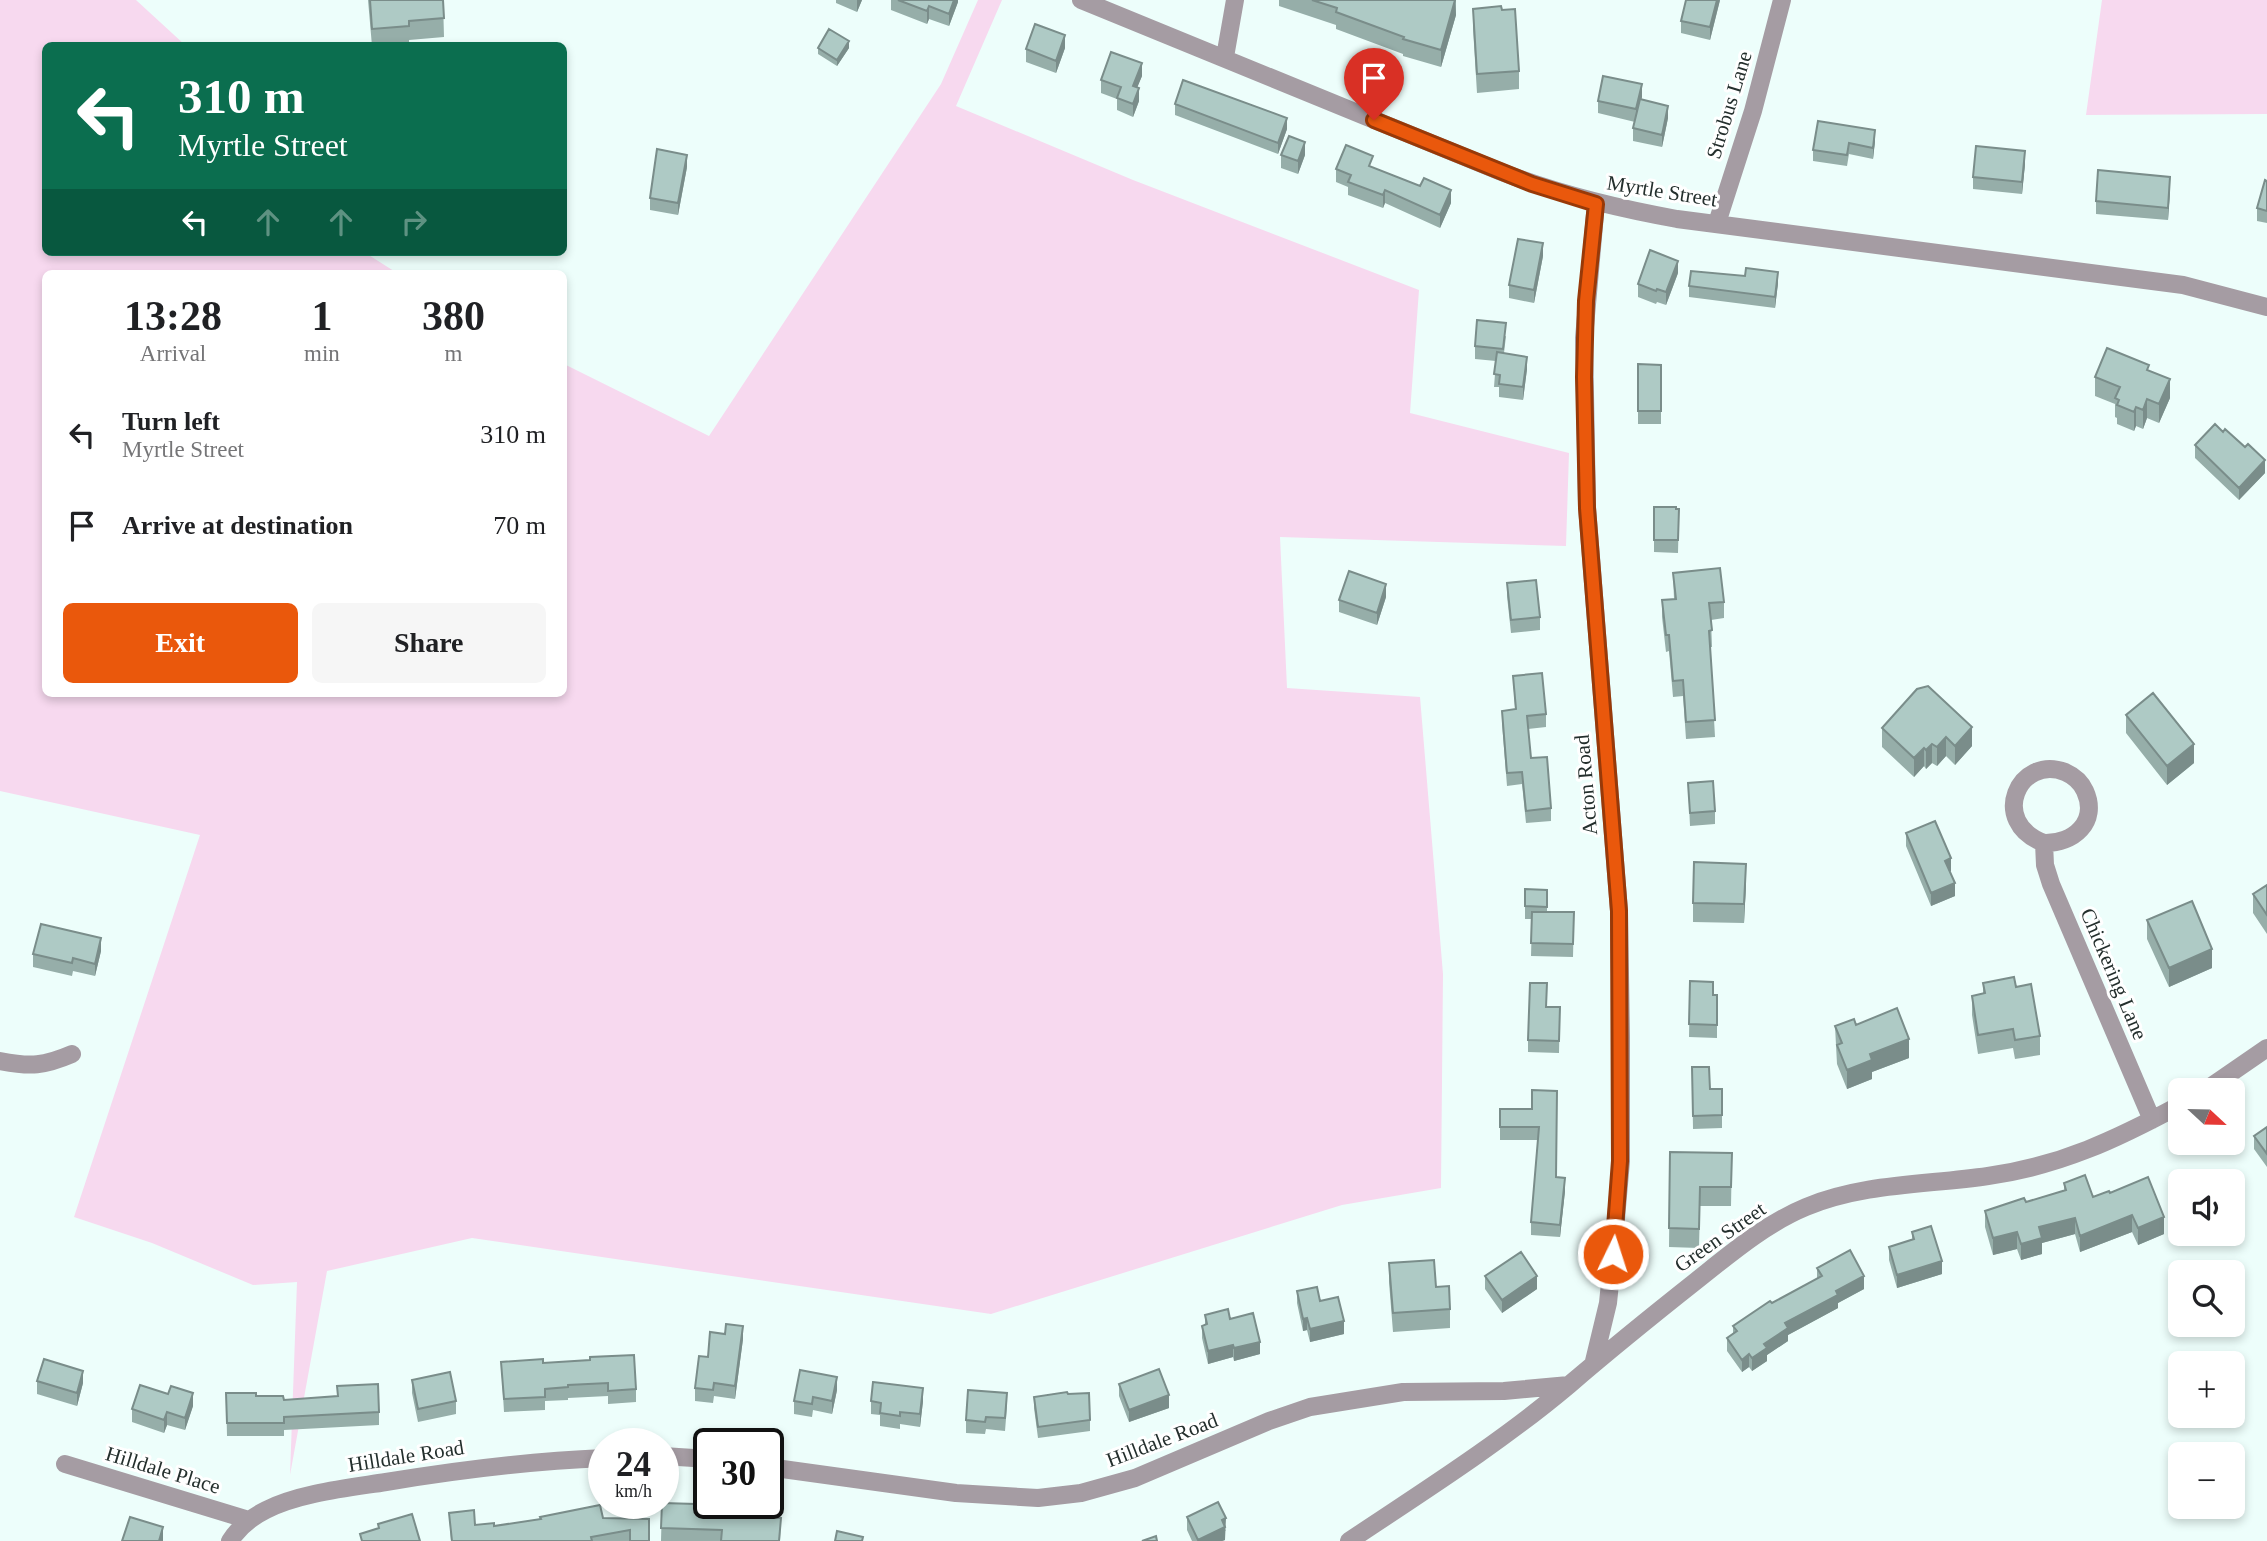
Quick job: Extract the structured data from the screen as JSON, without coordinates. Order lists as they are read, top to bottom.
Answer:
{
  "streets": {
    "street": [
      "Strobus Lane",
      "Myrtle Street",
      "Acton Road",
      "Chickering Lane",
      "Green Street",
      "Hilldale Road",
      "Hilldale Place"
    ]
  },
  "crossings": [
    ["Strobus Lane", "Myrtle Street"],
    ["Myrtle Street", "Acton Road"],
    ["Acton Road", "Green Street"],
    ["Chickering Lane", "Green Street"],
    ["Green Street", "Hilldale Road"],
    ["Hilldale Road", "Hilldale Place"]
  ],
  "north": "right",
  "page": {
    "turn": ["310 m", "Myrtle Street"],
    "eta": [
      "13:28",
      "Arrival",
      "1",
      "min",
      "380",
      "m"
    ],
    "list": [
      {
        "name": "Turn left",
        "note": "Myrtle Street",
        "value": "310 m"
      },
      {
        "name": "Arrive at destination",
        "value": "70 m"
      }
    ],
    "buttons": ["Exit", "Share"],
    "map_buttons": ["+", "−"],
    "speed": "24 km/h",
    "limit": "30"
  }
}
